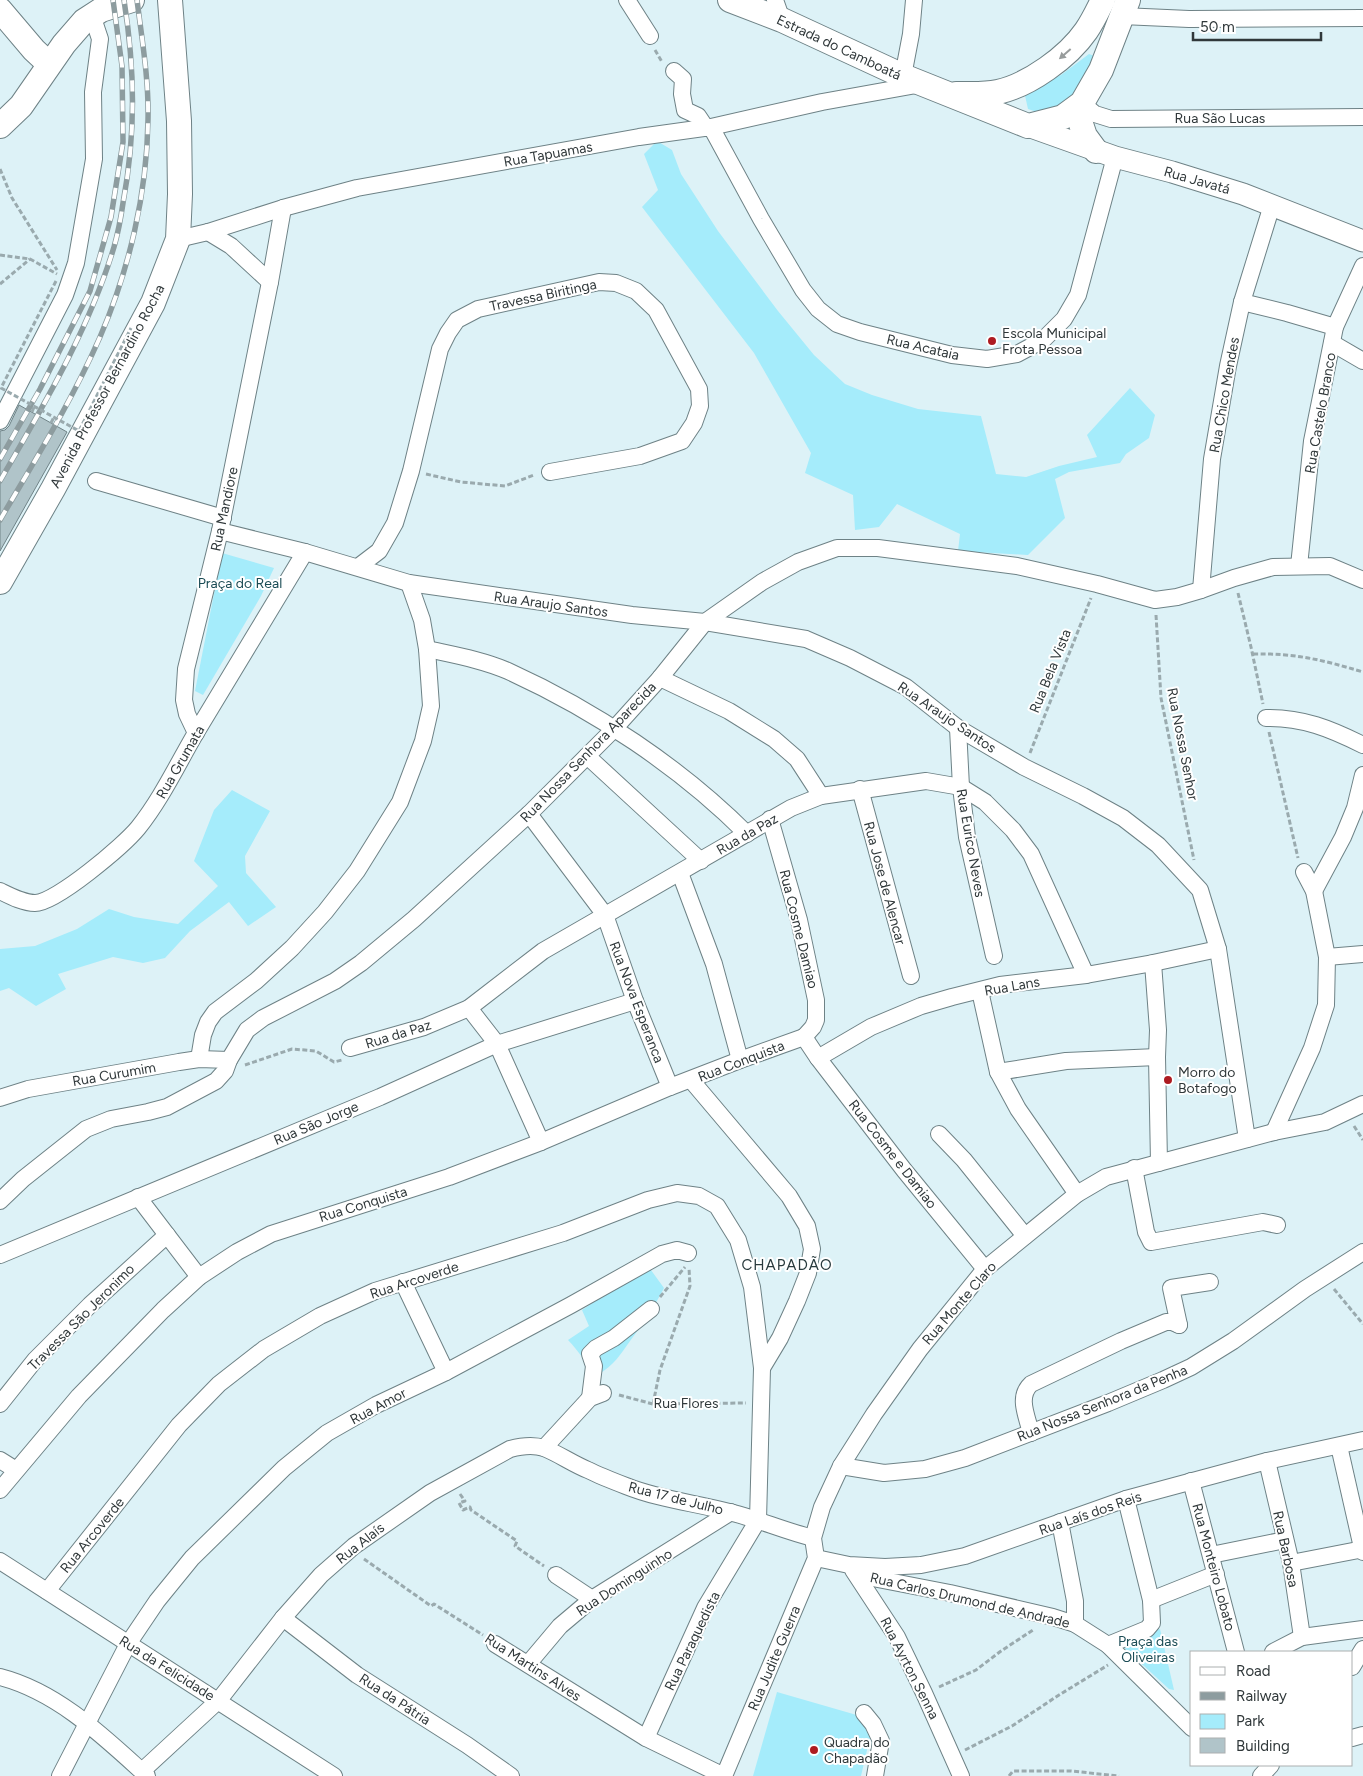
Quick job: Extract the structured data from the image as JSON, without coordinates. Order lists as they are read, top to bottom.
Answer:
{
  "streets": {
    "main road": ["Estrada do Camboatá", "Avenida Professor Bernardino Rocha"],
    "street": [
      "Rua São Lucas",
      "Rua Tapuamas",
      "Rua Javatá",
      "Travessa Biritinga",
      "Rua Acataia",
      "Rua Chico Mendes",
      "Rua Castelo Branco",
      "Rua Mandiore",
      "Rua Araujo Santos",
      "Rua Nossa Senhora Aparecida",
      "Rua Grumata",
      "Rua da Paz",
      "Rua Eurico Neves",
      "Rua Jose de Alencar",
      "Rua Cosme Damiao",
      "Rua Lans",
      "Rua Nova Esperanca",
      "Rua Conquista",
      "Rua Curumim",
      "Rua São Jorge",
      "Rua Cosme e Damiao",
      "Rua Arcoverde",
      "Rua Monte Claro",
      "Travessa Sāo Jeronimo",
      "Rua Nossa Senhora da Penha",
      "Rua Amor",
      "Rua 17 de Julho",
      "Rua Laís dos Reis",
      "Rua Alaís",
      "Rua Barbosa",
      "Rua Monteiro Lobato",
      "Rua Dominguinho",
      "Rua Carlos Drumond de Andrade",
      "Rua Paraquedista",
      "Rua Judite Guerra",
      "Rua Martins Alves",
      "Rua da Felicidade",
      "Rua Ayrton Senna",
      "Rua da Pátria"
    ],
    "path": ["Rua Bela Vista", "Rua Nossa Senhor", "Rua Flores"]
  },
  "crossings": [
    ["Estrada do Camboatá", "Rua Tapuamas"],
    ["Estrada do Camboatá", "Rua Javatá"],
    ["Rua Tapuamas", "Rua Acataia"],
    ["Rua Tapuamas", "Avenida Professor Bernardino Rocha"],
    ["Rua Tapuamas", "Rua Mandiore"],
    ["Rua Javatá", "Rua Acataia"],
    ["Rua Javatá", "Rua Chico Mendes"],
    ["Travessa Biritinga", "Rua Araujo Santos"],
    ["Rua Chico Mendes", "Rua Nossa Senhora Aparecida"],
    ["Rua Castelo Branco", "Rua Nossa Senhora Aparecida"],
    ["Rua Mandiore", "Rua Araujo Santos"],
    ["Rua Mandiore", "Rua Grumata"],
    ["Rua Araujo Santos", "Rua Bela Vista"],
    ["Rua Araujo Santos", "Rua Nossa Senhor"],
    ["Rua Araujo Santos", "Rua Nossa Senhora Aparecida"],
    ["Rua Araujo Santos", "Rua Grumata"],
    ["Rua Araujo Santos", "Rua Eurico Neves"],
    ["Rua Araujo Santos", "Rua Lans"],
    ["Rua Araujo Santos", "Rua Monte Claro"],
    ["Rua Bela Vista", "Rua Nossa Senhora Aparecida"],
    ["Rua Nossa Senhor", "Rua Nossa Senhora Aparecida"],
    ["Rua Nossa Senhora Aparecida", "Rua Nova Esperanca"],
    ["Rua Nossa Senhora Aparecida", "Rua Curumim"],
    ["Rua da Paz", "Rua Eurico Neves"],
    ["Rua da Paz", "Rua Jose de Alencar"],
    ["Rua da Paz", "Rua Cosme Damiao"],
    ["Rua da Paz", "Rua Lans"],
    ["Rua da Paz", "Rua Nova Esperanca"],
    ["Rua Cosme Damiao", "Rua Conquista"],
    ["Rua Cosme Damiao", "Rua Cosme e Damiao"],
    ["Rua Lans", "Rua Cosme e Damiao"],
    ["Rua Nova Esperanca", "Rua Conquista"],
    ["Rua Nova Esperanca", "Rua São Jorge"],
    ["Rua Conquista", "Rua Cosme e Damiao"],
    ["Rua Cosme e Damiao", "Rua Monte Claro"],
    ["Rua Arcoverde", "Rua Flores"],
    ["Rua Arcoverde", "Rua 17 de Julho"],
    ["Rua Arcoverde", "Rua Paraquedista"],
    ["Rua Arcoverde", "Rua da Felicidade"],
    ["Rua Monte Claro", "Rua Nossa Senhora da Penha"],
    ["Rua Monte Claro", "Rua 17 de Julho"],
    ["Rua Amor", "Rua da Felicidade"],
    ["Rua 17 de Julho", "Rua Alaís"],
    ["Rua 17 de Julho", "Rua Dominguinho"],
    ["Rua 17 de Julho", "Rua Paraquedista"],
    ["Rua Laís dos Reis", "Rua Barbosa"],
    ["Rua Laís dos Reis", "Rua Monteiro Lobato"],
    ["Rua Laís dos Reis", "Rua Carlos Drumond de Andrade"],
    ["Rua Laís dos Reis", "Rua Judite Guerra"],
    ["Rua Laís dos Reis", "Rua Ayrton Senna"],
    ["Rua Alaís", "Rua Martins Alves"],
    ["Rua Alaís", "Rua da Felicidade"],
    ["Rua Alaís", "Rua da Pátria"],
    ["Rua Dominguinho", "Rua Martins Alves"],
    ["Rua Carlos Drumond de Andrade", "Rua Ayrton Senna"],
    ["Rua Paraquedista", "Rua Martins Alves"],
    ["Rua Judite Guerra", "Rua Martins Alves"]
  ],
  "districts": ["CHAPADÃO"],
  "parks": ["Praça do Real", "Praça das Oliveiras"],
  "places": ["Escola Municipal Frota Pessoa", "Morro do Botafogo", "Quadra do Chapadão"],
  "legend": [
    "Road",
    "Railway",
    "Park",
    "Building"
  ],
  "scale_bar": "50 m"
}
